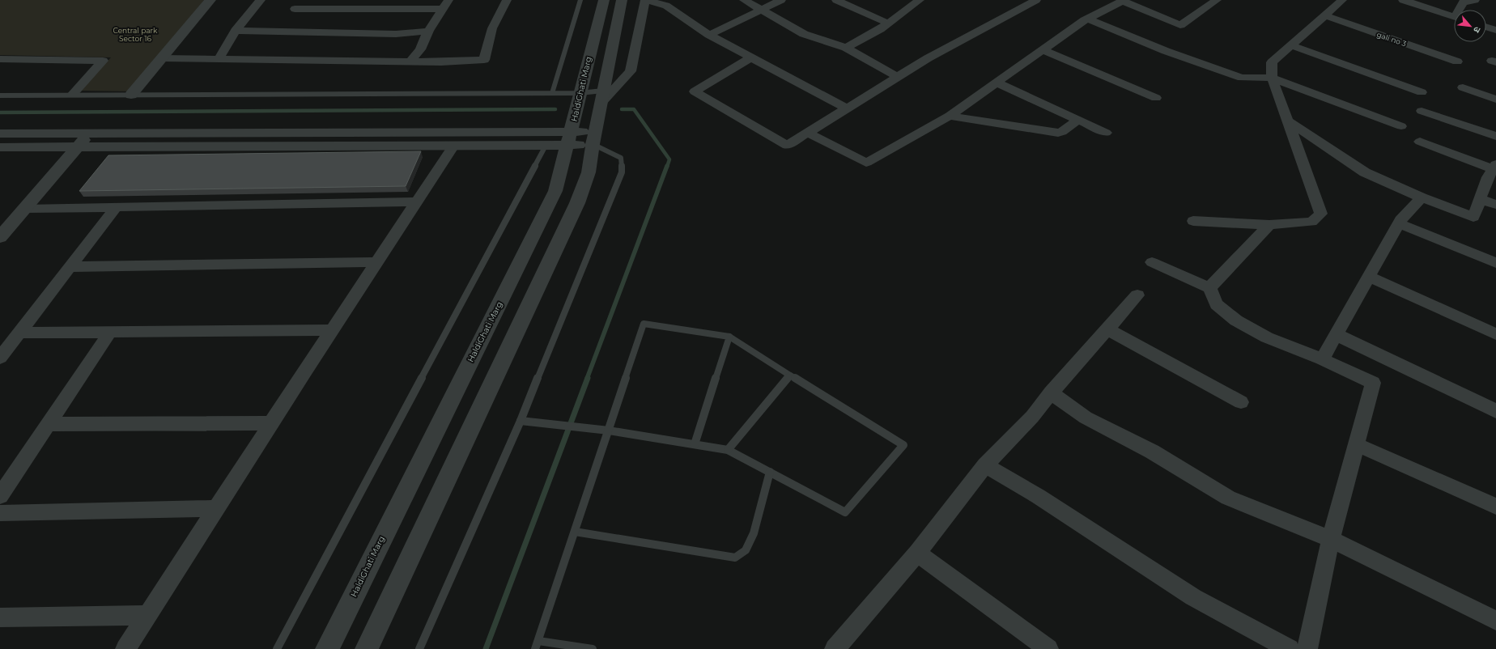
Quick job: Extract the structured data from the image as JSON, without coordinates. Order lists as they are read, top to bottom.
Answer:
{
  "streets": {
    "street": ["gali no 3", "HaldiGhati Marg"]
  },
  "parks": ["Central park Sector 16"],
  "north": "bottom right"
}
